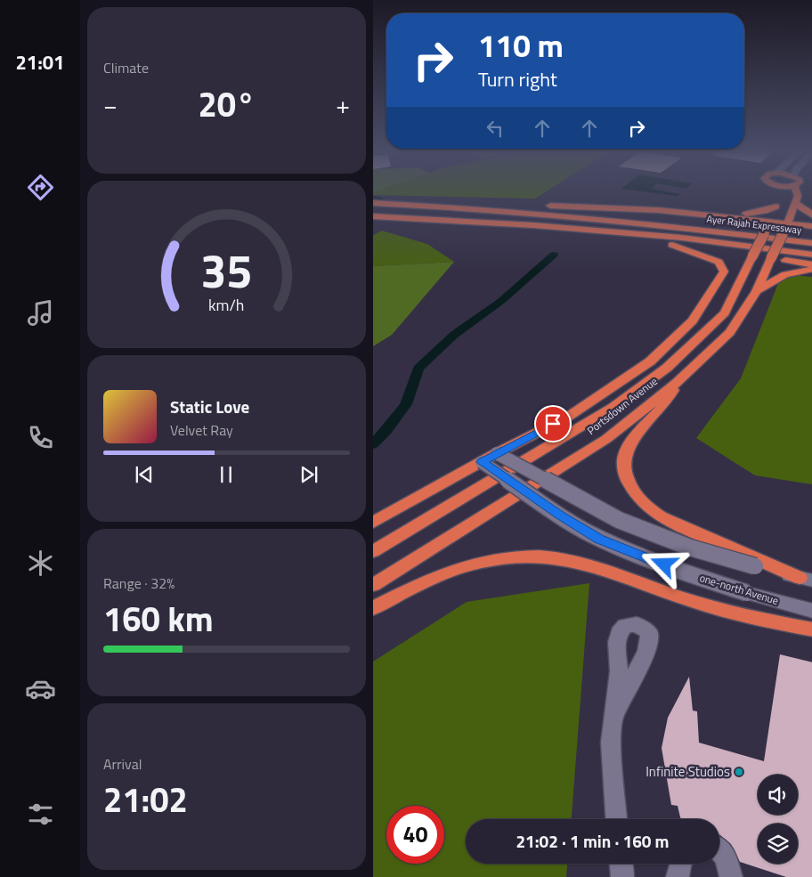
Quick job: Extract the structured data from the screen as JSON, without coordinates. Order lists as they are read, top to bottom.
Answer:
{
  "streets": {
    "highway": ["Ayer Rajah Expressway", "Portsdown Avenue"],
    "street": ["one-north Avenue"]
  },
  "places": ["Infinite Studios"],
  "page": {
    "tabs": "21:01",
    "tile": [
      "Climate",
      ["Range · 32%", "160 km"],
      ["Arrival", "21:02"]
    ],
    "turn": ["110 m", "Turn right"],
    "heat": ["−", "20°", "+"],
    "song": ["Static Love", "Velvet Ray"],
    "limit": "40",
    "trip": "21:02 · 1 min · 160 m",
    "gauge": ["35", "km/h"]
  }
}
